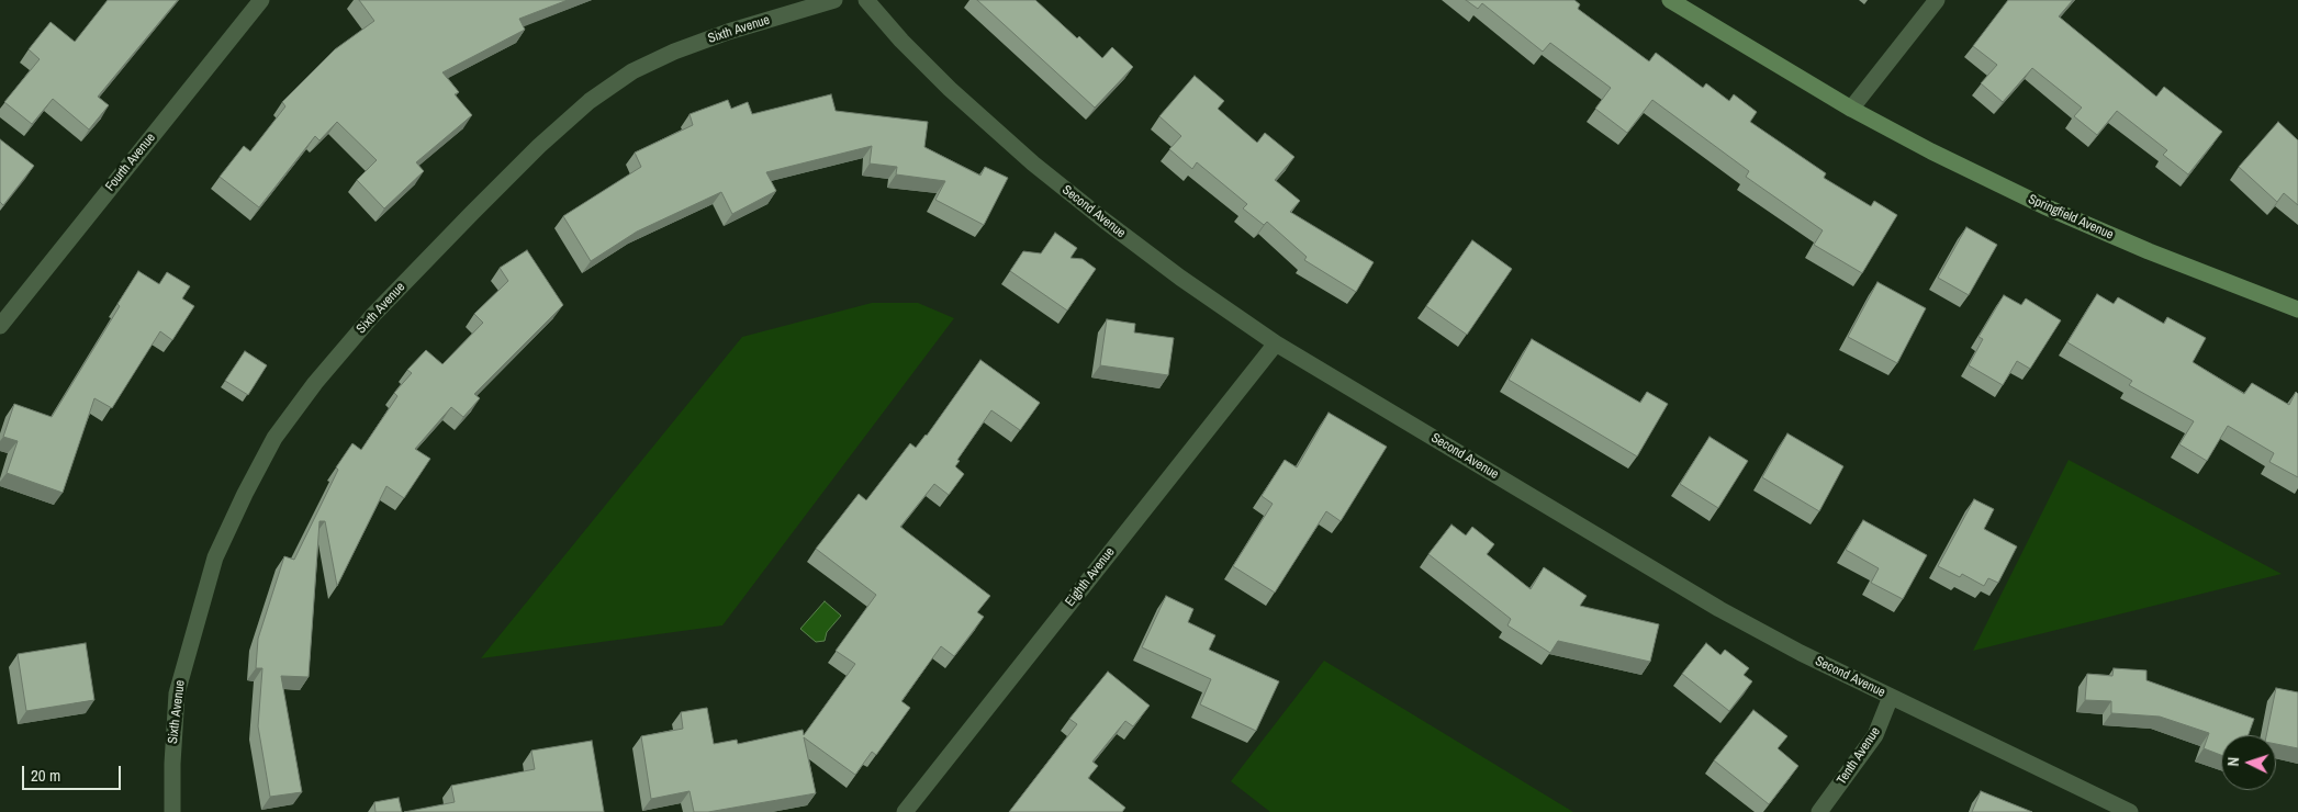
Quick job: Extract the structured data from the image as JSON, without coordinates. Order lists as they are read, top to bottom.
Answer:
{
  "streets": {
    "street": [
      "Sixth Avenue",
      "Fourth Avenue",
      "Second Avenue",
      "Springfield Avenue",
      "Eighth Avenue",
      "Tenth Avenue"
    ]
  },
  "crossings": [
    ["Second Avenue", "Eighth Avenue"],
    ["Second Avenue", "Tenth Avenue"]
  ],
  "scale_bar": "20 m",
  "north": "left"
}
